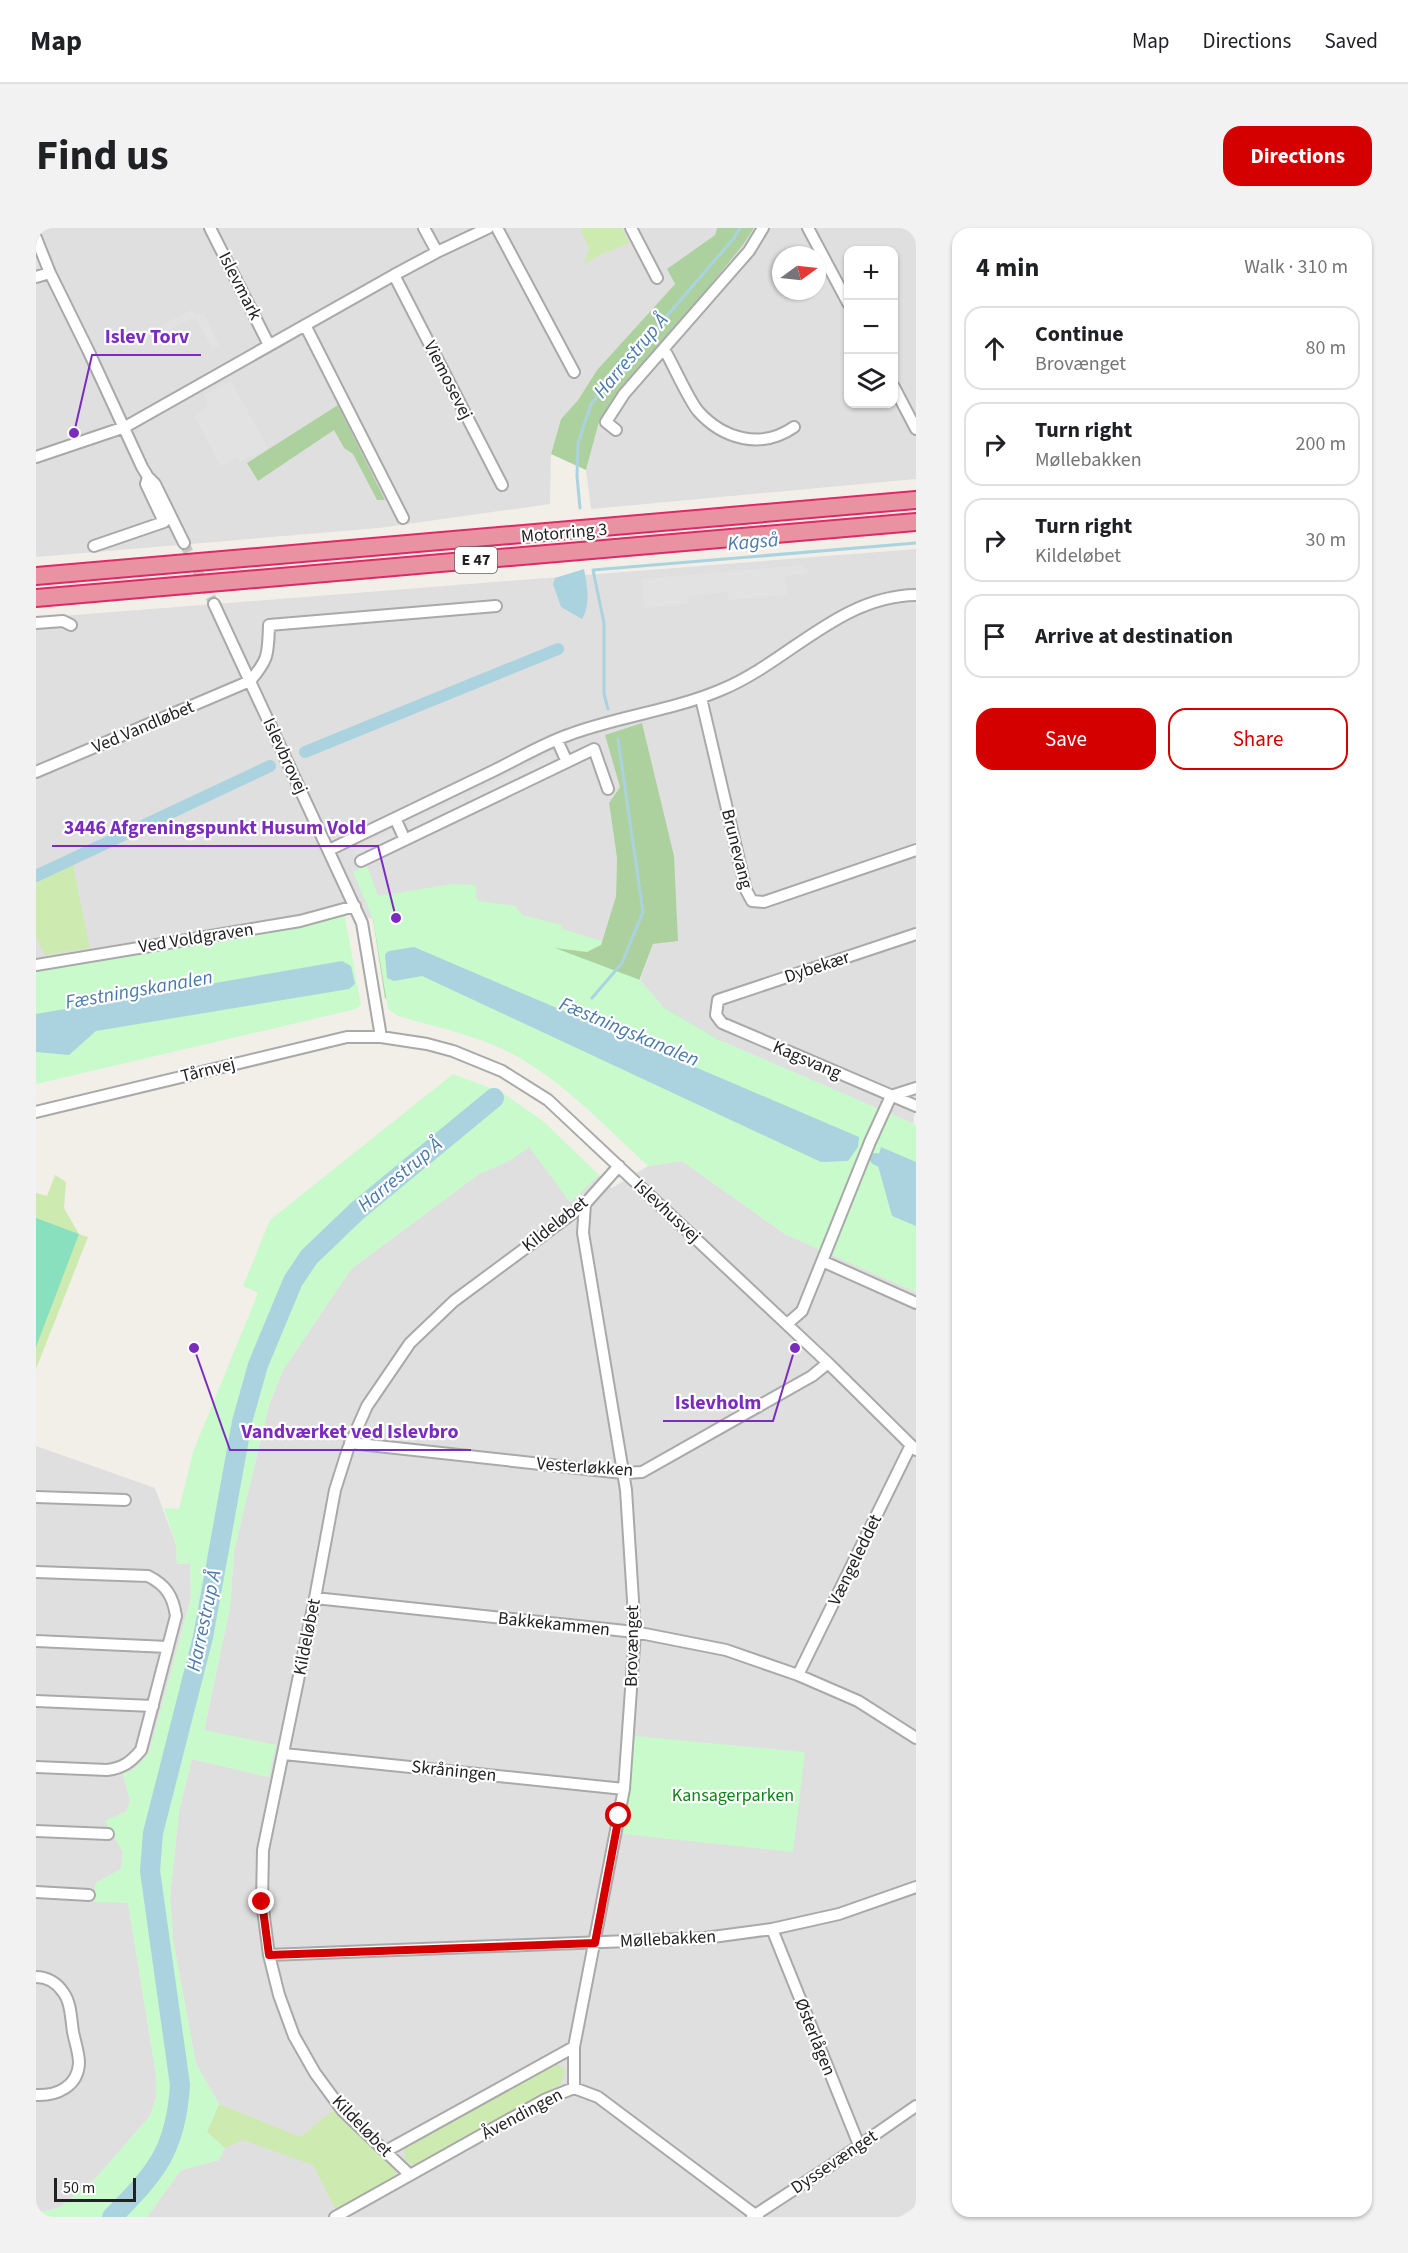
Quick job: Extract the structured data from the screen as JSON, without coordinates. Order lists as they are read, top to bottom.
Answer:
{
  "streets": {
    "highway": ["Motorring 3", "E 47"],
    "street": [
      "Islevmark",
      "Viemosevej",
      "Ved Vandløbet",
      "Islevbrovej",
      "Brunevang",
      "Ved Voldgraven",
      "Dybekær",
      "Kagsvang",
      "Tårnvej",
      "Islevhusvej",
      "Kildeløbet",
      "Vesterløkken",
      "Vængeleddet",
      "Bakkekammen",
      "Brovænget",
      "Skråningen",
      "Møllebakken",
      "Østerlågen",
      "Åvendingen",
      "Dyssevænget"
    ]
  },
  "crossings": [
    ["Ved Vandløbet", "Islevbrovej"],
    ["Islevbrovej", "Ved Voldgraven"],
    ["Islevbrovej", "Tårnvej"],
    ["Islevbrovej", "Islevhusvej"],
    ["Dybekær", "Kagsvang"],
    ["Tårnvej", "Islevhusvej"],
    ["Islevhusvej", "Kildeløbet"],
    ["Islevhusvej", "Vesterløkken"],
    ["Islevhusvej", "Vængeleddet"],
    ["Kildeløbet", "Vesterløkken"],
    ["Kildeløbet", "Bakkekammen"],
    ["Kildeløbet", "Brovænget"],
    ["Kildeløbet", "Skråningen"],
    ["Kildeløbet", "Møllebakken"],
    ["Kildeløbet", "Åvendingen"],
    ["Vesterløkken", "Brovænget"],
    ["Vængeleddet", "Bakkekammen"],
    ["Bakkekammen", "Brovænget"],
    ["Brovænget", "Skråningen"],
    ["Brovænget", "Møllebakken"],
    ["Brovænget", "Åvendingen"],
    ["Møllebakken", "Østerlågen"],
    ["Østerlågen", "Dyssevænget"],
    ["Åvendingen", "Dyssevænget"]
  ],
  "water": ["Harrestrup Å", "Kagså", "Fæstningskanalen"],
  "parks": ["Kansagerparken"],
  "places": [
    "Islev Torv",
    "3446 Afgreningspunkt Husum Vold",
    "Vandværket ved Islevbro",
    "Islevholm"
  ],
  "scale_bar": "50 m",
  "north": "right",
  "page": {
    "header": "Map",
    "nav": ["Map", "Directions", "Saved"],
    "title": "Find us",
    "buttons": [
      "Directions",
      ["Save", "Share"]
    ],
    "heading": ["4 min", "Walk · 310 m"],
    "map_buttons": ["+", "−"],
    "list": [
      ["Continue", "Brovænget", "80 m"],
      ["Turn right", "Møllebakken", "200 m"],
      ["Turn right", "Kildeløbet", "30 m"],
      "Arrive at destination"
    ],
    "scale": "50 m"
  }
}
